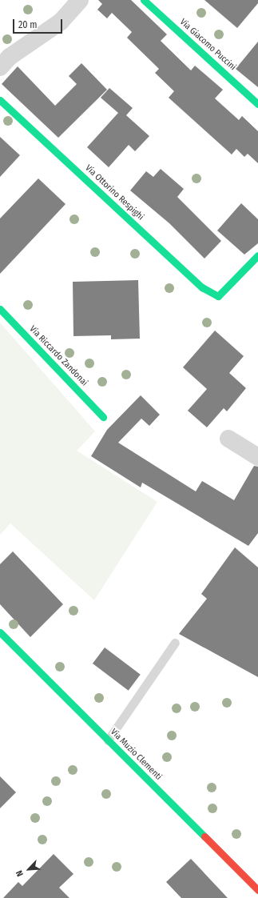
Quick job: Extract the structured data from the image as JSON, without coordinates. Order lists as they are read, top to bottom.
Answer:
{
  "streets": {
    "street": [
      "Via Giacomo Puccini",
      "Via Ottorino Respighi",
      "Via Riccardo Zandonai",
      "Via Muzio Clementi"
    ]
  },
  "scale_bar": "20 m",
  "north": "bottom left"
}
